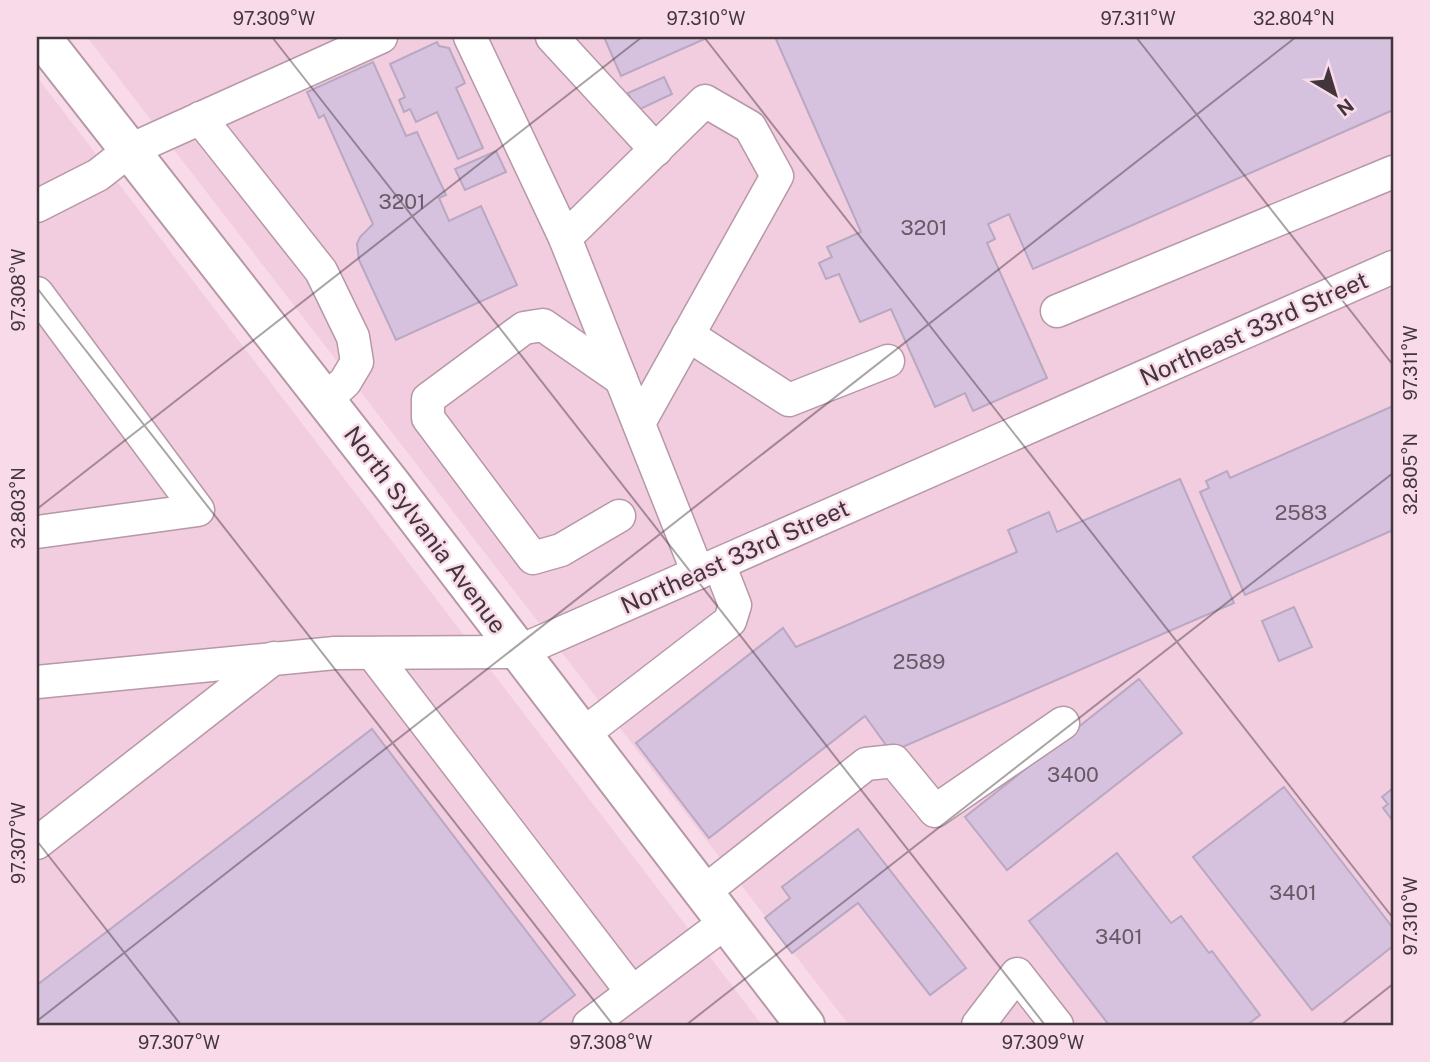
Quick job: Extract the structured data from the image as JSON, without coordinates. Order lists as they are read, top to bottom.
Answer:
{
  "streets": {
    "main road": ["North Sylvania Avenue"],
    "street": ["Northeast 33rd Street"]
  },
  "crossings": [
    ["Northeast 33rd Street", "North Sylvania Avenue"]
  ],
  "house_numbers": [
    "3201",
    "3201",
    "2583",
    "2589",
    "3400",
    "3401",
    "3401"
  ],
  "north": "bottom right",
  "coordinates": [
    "97.309°W",
    "97.310°W",
    "97.311°W",
    "32.804°N",
    "97.308°W",
    "32.805°N",
    "32.803°N",
    "97.307°W"
  ]
}
